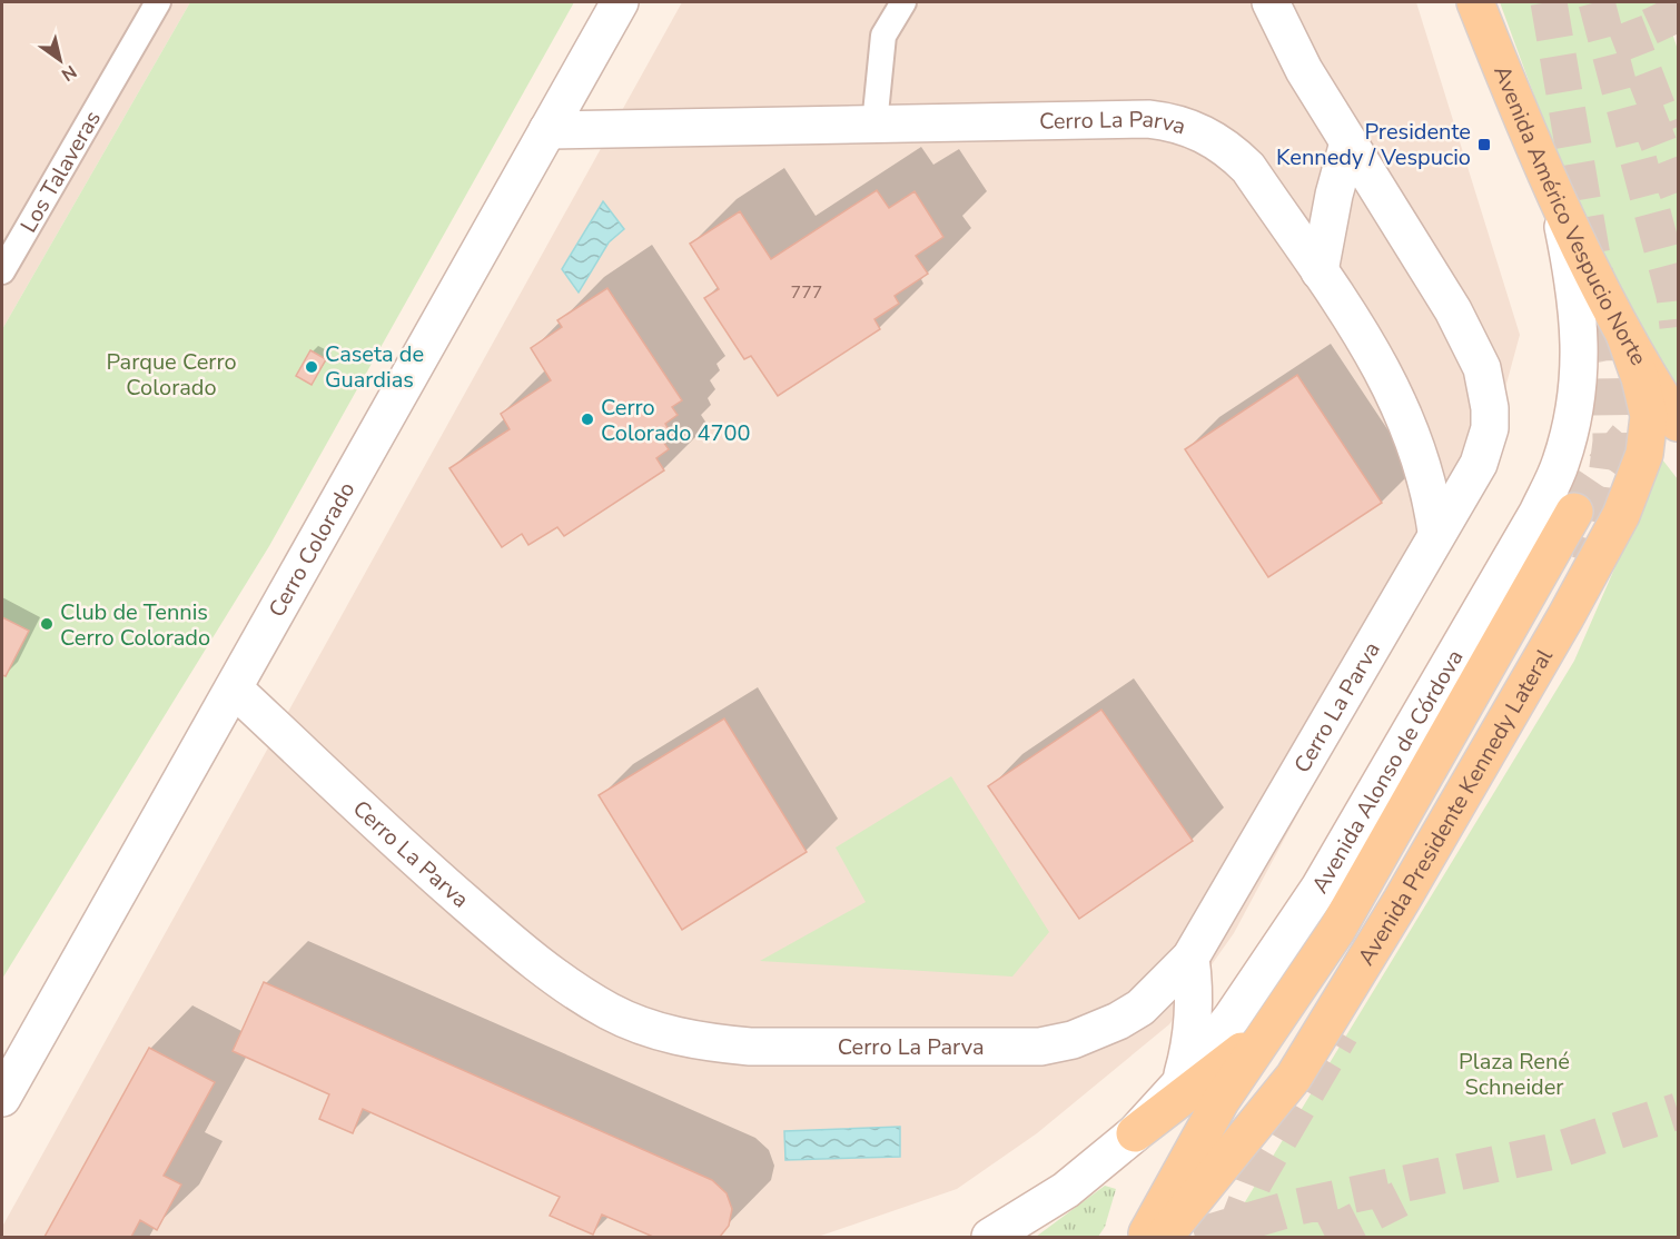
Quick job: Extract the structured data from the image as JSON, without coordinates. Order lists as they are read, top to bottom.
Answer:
{
  "streets": {
    "main road": ["Avenida Américo Vespucio Norte", "Avenida Presidente Kennedy Lateral"],
    "street": ["Cerro La Parva", "Cerro Colorado", "Avenida Alonso de Córdova"],
    "lane": ["Los Talaveras"]
  },
  "crossings": [
    ["Cerro La Parva", "Cerro Colorado"],
    ["Avenida Américo Vespucio Norte", "Avenida Alonso de Córdova"],
    ["Avenida Américo Vespucio Norte", "Avenida Presidente Kennedy Lateral"]
  ],
  "parks": ["Parque Cerro Colorado", "Plaza René Schneider"],
  "places": {
    "transit": ["Presidente Kennedy / Vespucio"],
    "other": ["Caseta de Guardias", "Cerro Colorado 4700", "Club de Tennis Cerro Colorado"]
  },
  "house_numbers": ["777"],
  "north": "bottom right"
}
